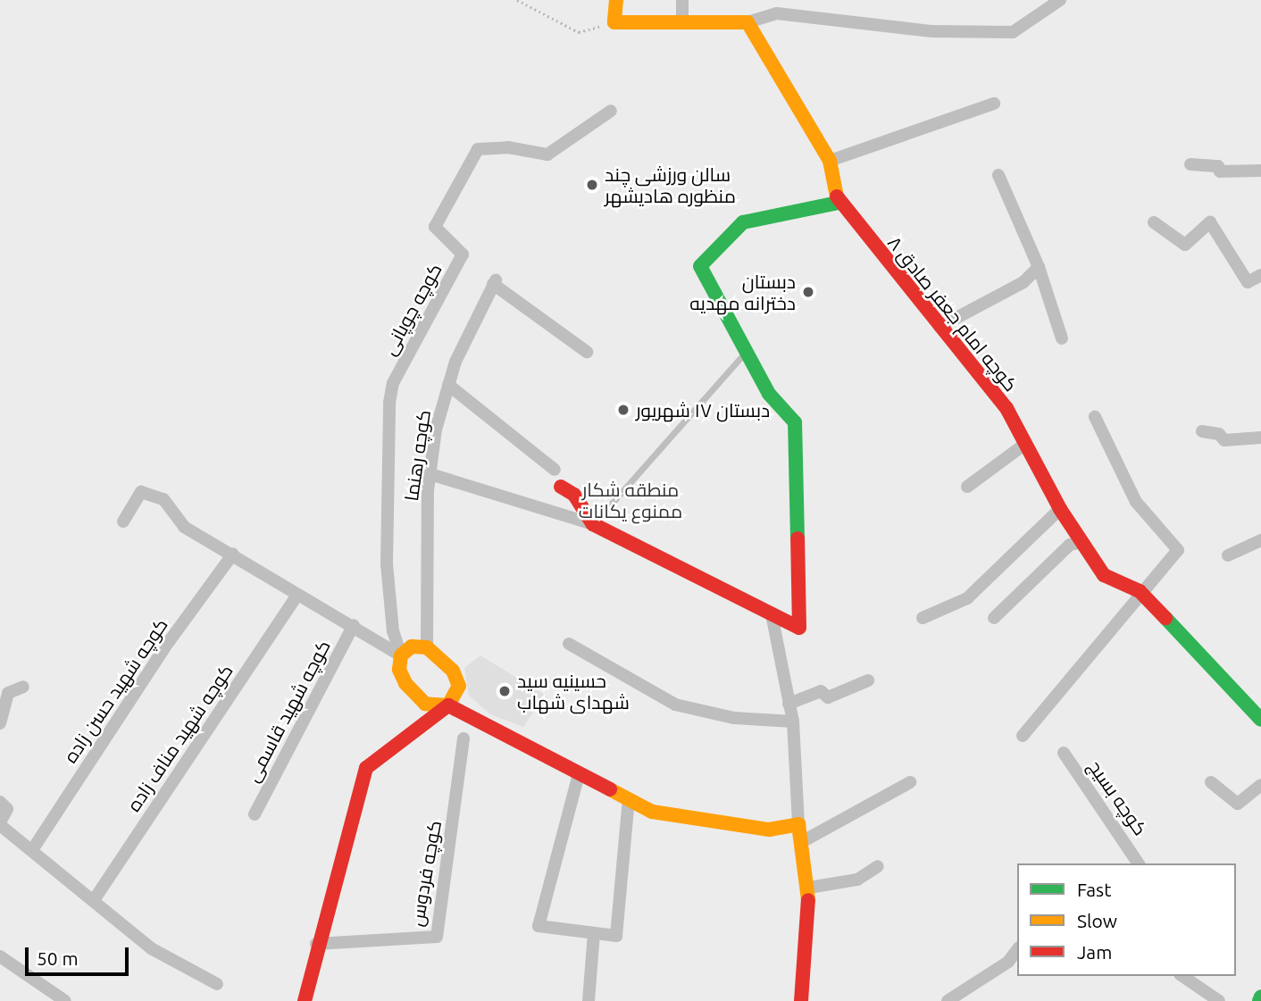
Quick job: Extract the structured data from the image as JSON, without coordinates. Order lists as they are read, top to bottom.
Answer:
{
  "streets": {
    "street": [
      "کوچه چوپانی",
      "کوچه امام جعفر صادق ۸",
      "کوچه رهنما",
      "کوچه شهید حسن زاده",
      "کوچه شهید قاسمی",
      "کوچه شهید مناف زاده",
      "کوچه بسیج",
      "کوچه فردوس"
    ]
  },
  "crossings": [
    ["کوچه چوپانی", "کوچه رهنما"]
  ],
  "parks": ["منطقه شکار ممنوع یکانات"],
  "places": [
    "سالن ورزشی چند منظوره هادیشهر",
    "دبستان دخترانه مهدیه",
    "دبستان ۱۷ شهریور",
    "حسینیه سید شهدای شهاب"
  ],
  "legend": ["Fast", "Slow", "Jam"],
  "scale_bar": "50 m"
}
